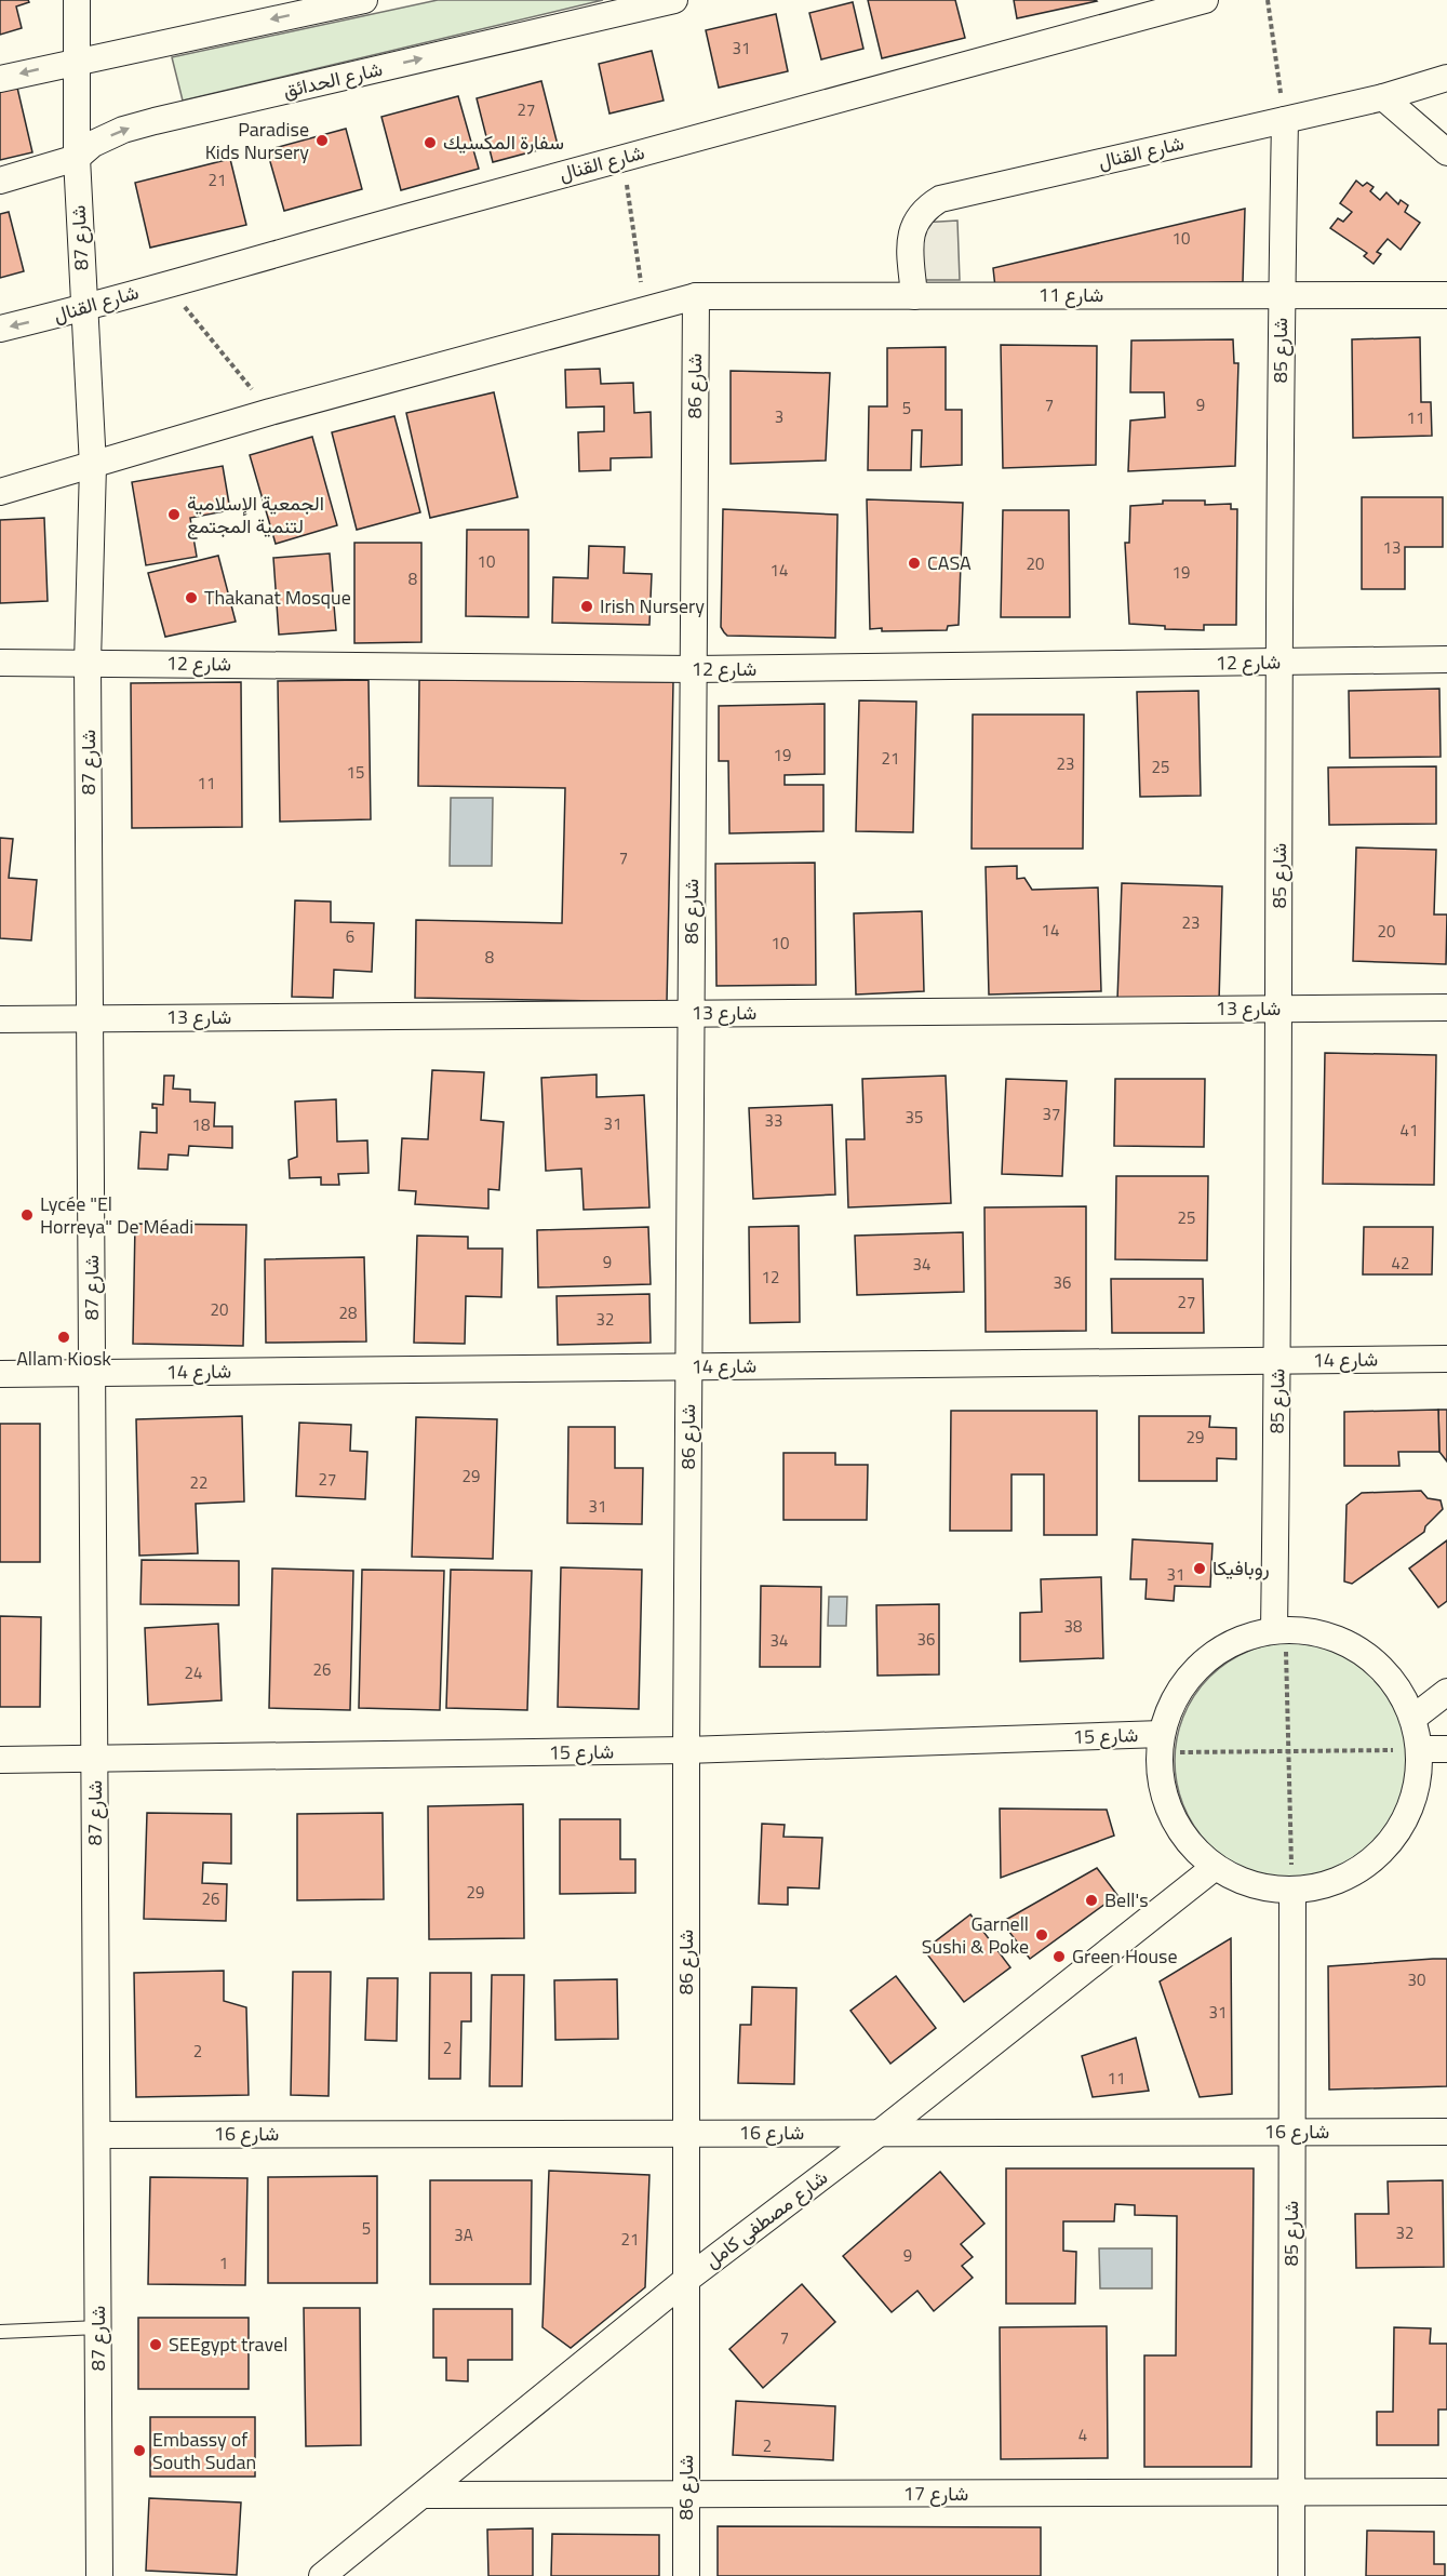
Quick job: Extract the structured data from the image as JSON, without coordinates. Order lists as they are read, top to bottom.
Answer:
{
  "streets": {
    "street": [
      "شارع الحدائق",
      "شارع القنال",
      "شارع 87",
      "شارع 11",
      "شارع 85",
      "شارع 86",
      "شارع 12",
      "شارع 13",
      "شارع 14",
      "شارع 15",
      "شارع 16",
      "شارع مصطفى كامل",
      "شارع 17"
    ]
  },
  "crossings": [
    ["شارع الحدائق", "شارع 87"],
    ["شارع القنال", "شارع 87"],
    ["شارع القنال", "شارع 11"],
    ["شارع القنال", "شارع 85"],
    ["شارع 87", "شارع 12"],
    ["شارع 87", "شارع 13"],
    ["شارع 87", "شارع 14"],
    ["شارع 87", "شارع 15"],
    ["شارع 87", "شارع 16"],
    ["شارع 11", "شارع 85"],
    ["شارع 11", "شارع 86"],
    ["شارع 85", "شارع 12"],
    ["شارع 85", "شارع 13"],
    ["شارع 85", "شارع 14"],
    ["شارع 85", "شارع 16"],
    ["شارع 85", "شارع 17"],
    ["شارع 86", "شارع 12"],
    ["شارع 86", "شارع 13"],
    ["شارع 86", "شارع 14"],
    ["شارع 86", "شارع 15"],
    ["شارع 86", "شارع 16"],
    ["شارع 86", "شارع مصطفى كامل"],
    ["شارع 86", "شارع 17"],
    ["شارع 16", "شارع مصطفى كامل"],
    ["شارع مصطفى كامل", "شارع 17"]
  ],
  "places": [
    "Paradise Kids Nursery",
    "سفارة المكسيك",
    "الجمعية الإسلامية لتنمية المجتمع",
    "CASA",
    "Thakanat Mosque",
    "Irish Nursery",
    "Lycée \"El Horreya\" De Méadi",
    "Allam Kiosk",
    "روبافيكا",
    "Bell's",
    "Garnell Sushi & Poke",
    "Green House",
    "SEEgypt travel",
    "Embassy of South Sudan"
  ],
  "house_numbers": [
    "31",
    "27",
    "21",
    "10",
    "7",
    "9",
    "5",
    "3",
    "11",
    "13",
    "10",
    "20",
    "14",
    "19",
    "8",
    "19",
    "21",
    "23",
    "25",
    "15",
    "11",
    "7",
    "23",
    "14",
    "20",
    "6",
    "10",
    "8",
    "37",
    "35",
    "33",
    "31",
    "18",
    "41",
    "25",
    "9",
    "42",
    "34",
    "12",
    "36",
    "27",
    "20",
    "28",
    "32",
    "29",
    "29",
    "27",
    "22",
    "31",
    "31",
    "38",
    "36",
    "34",
    "26",
    "24",
    "29",
    "26",
    "30",
    "31",
    "2",
    "2",
    "11",
    "5",
    "32",
    "3A",
    "21",
    "9",
    "1",
    "7",
    "4",
    "2"
  ]
}
